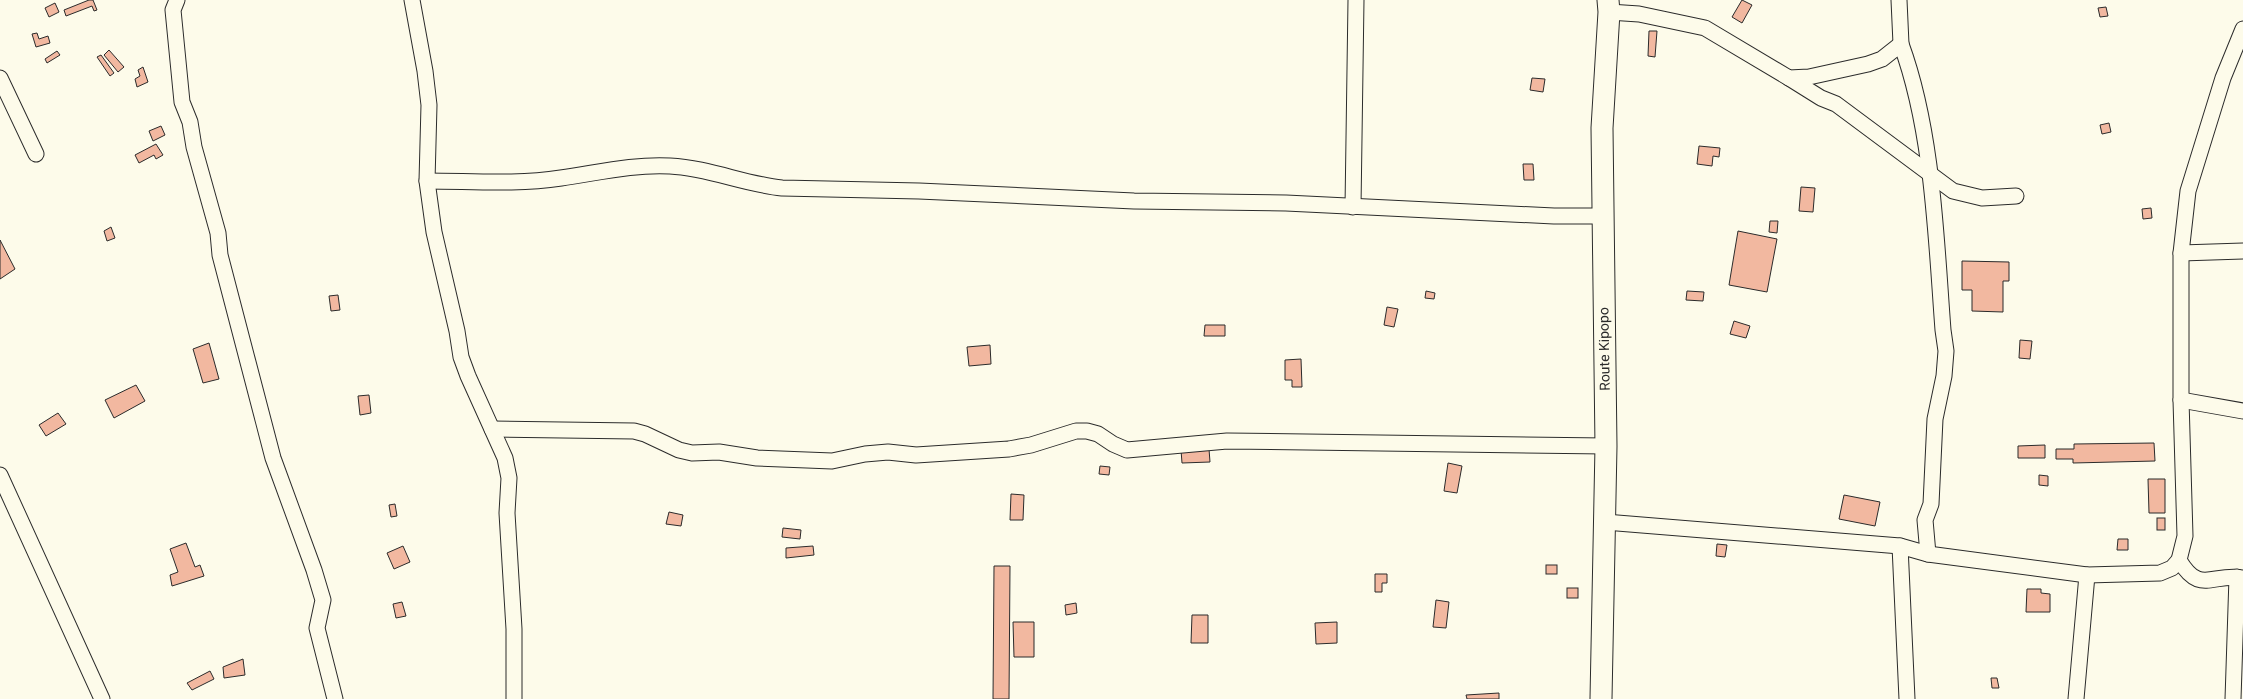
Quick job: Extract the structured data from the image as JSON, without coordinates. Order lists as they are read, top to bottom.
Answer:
{
  "streets": {
    "main road": ["Route Kipopo"]
  }
}
